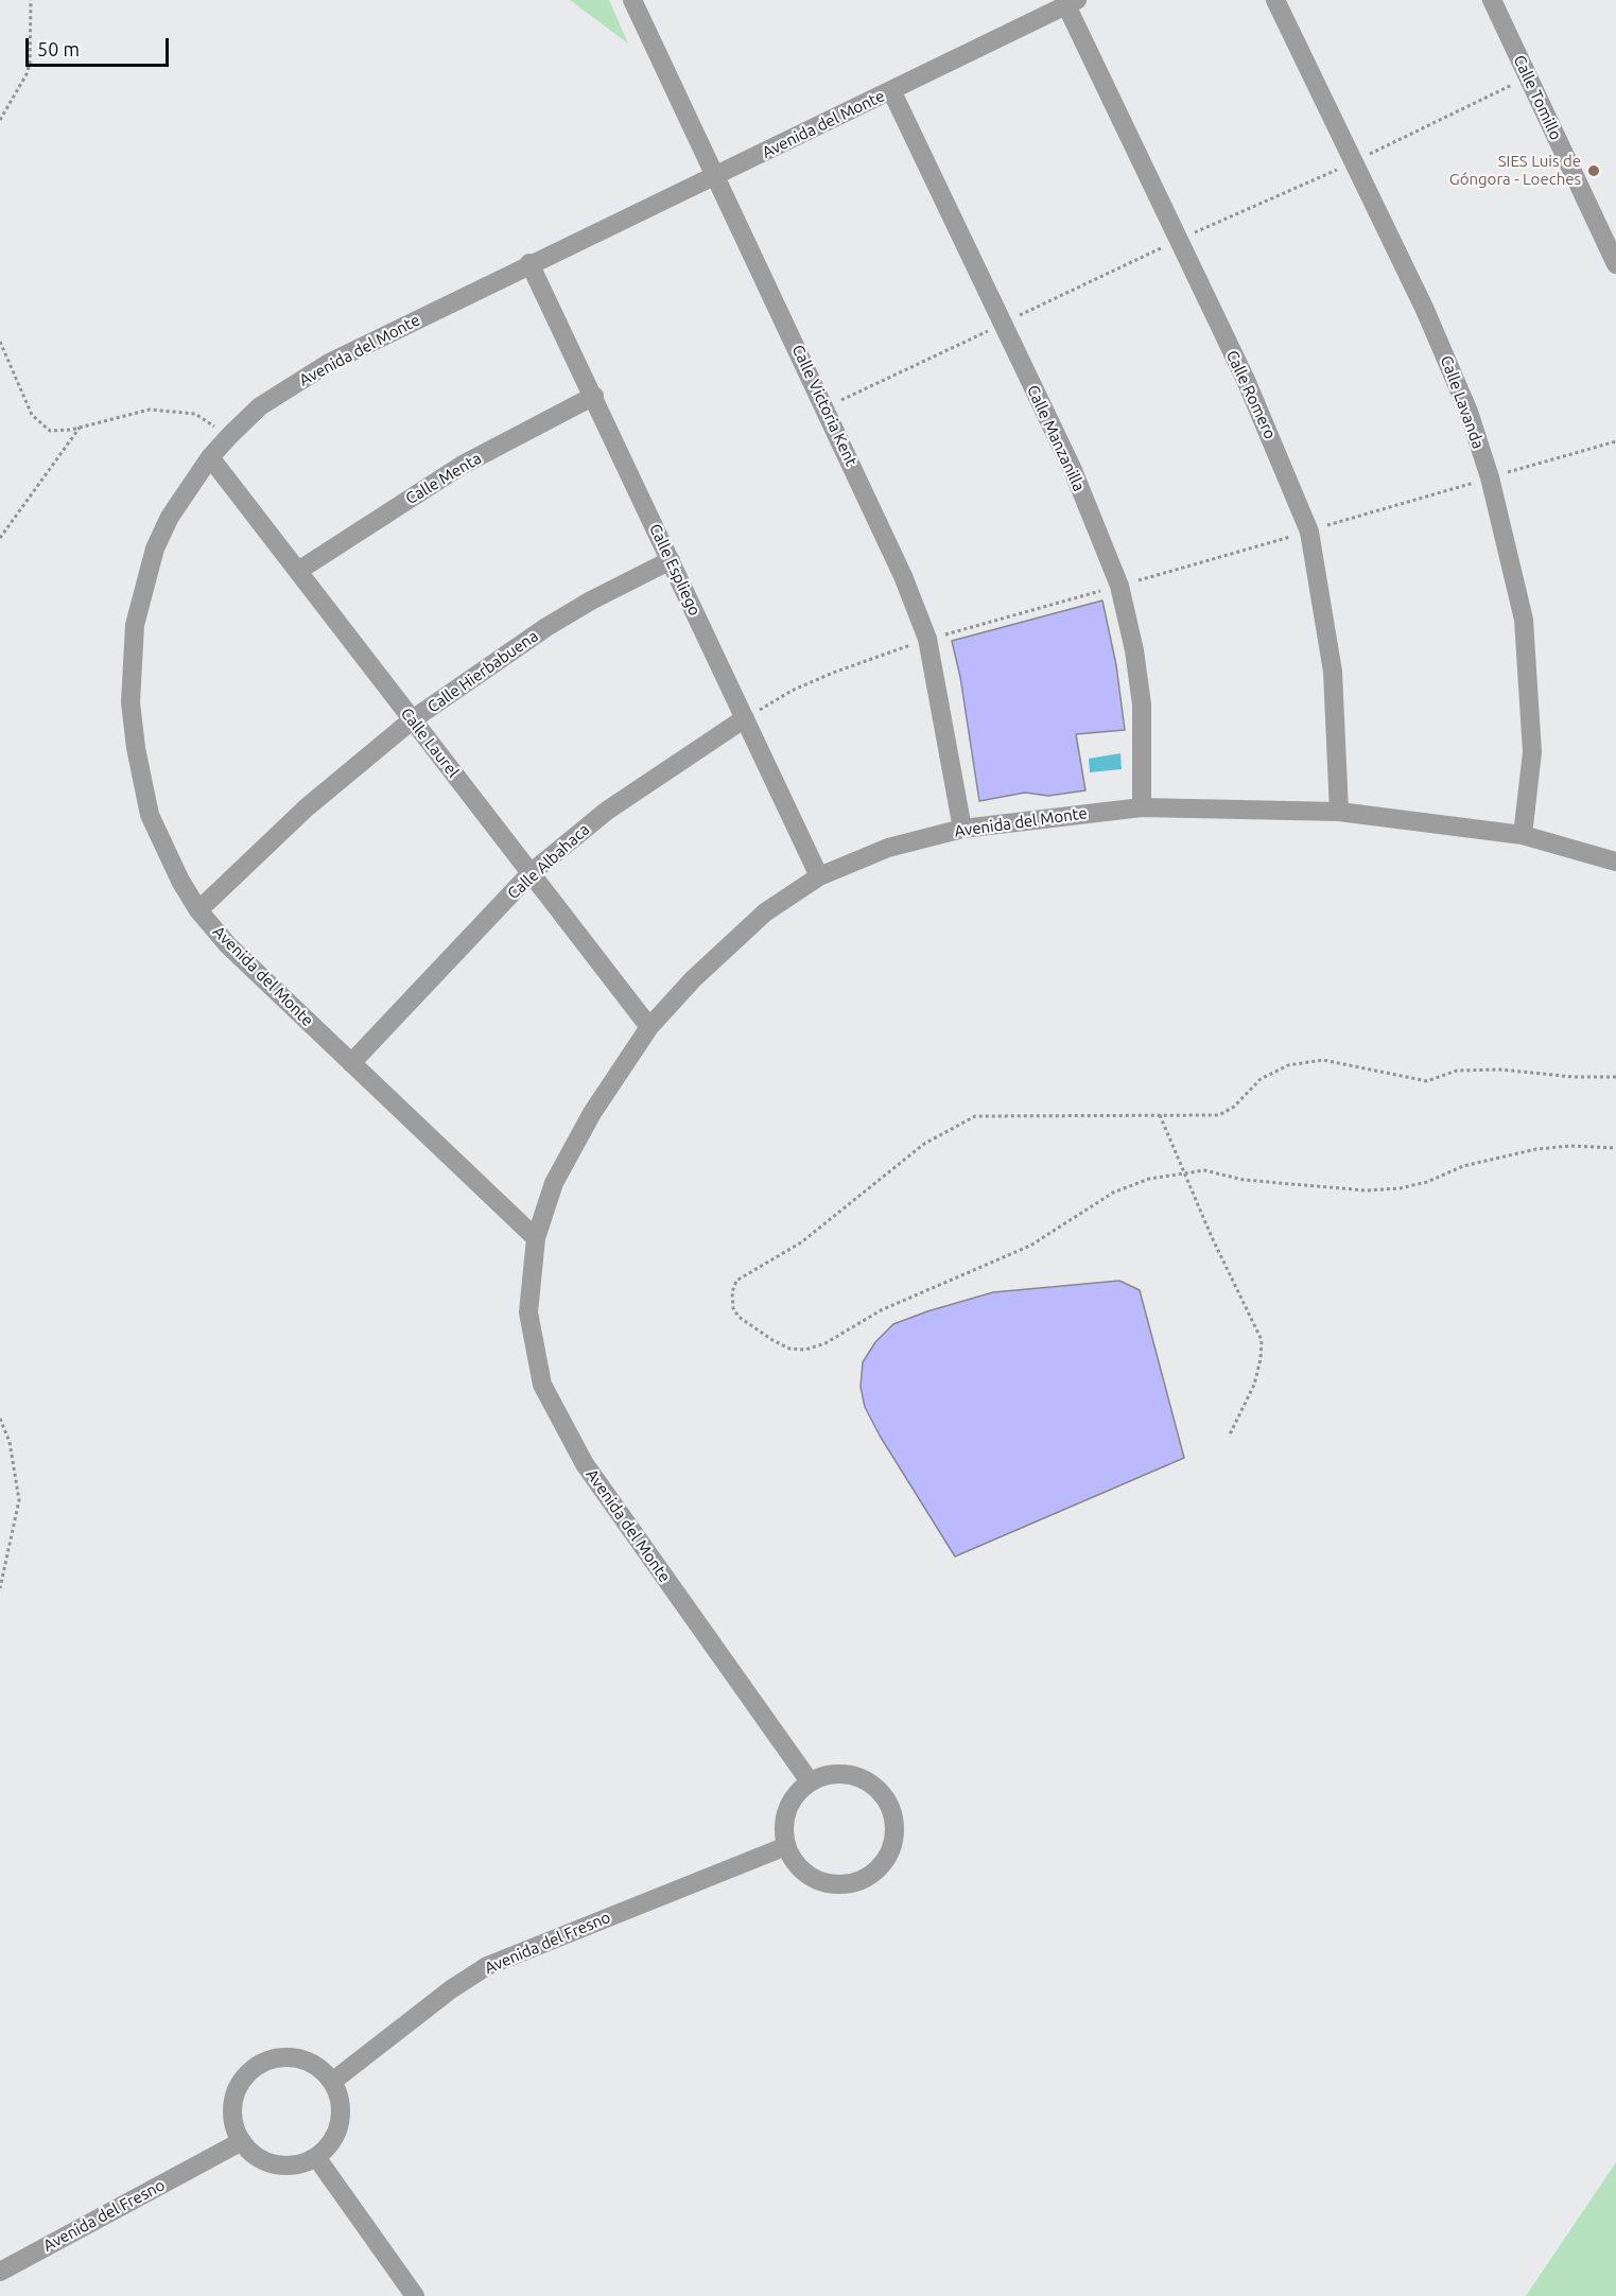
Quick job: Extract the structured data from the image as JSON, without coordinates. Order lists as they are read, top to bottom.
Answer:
{
  "streets": {
    "street": [
      "Calle Tomillo",
      "Avenida del Monte",
      "Calle Romero",
      "Calle Lavanda",
      "Calle Victoria Kent",
      "Calle Manzanilla",
      "Calle Menta",
      "Calle Espliego",
      "Calle Hierbabuena",
      "Calle Laurel",
      "Calle Albahaca",
      "Avenida del Fresno"
    ]
  },
  "crossings": [
    ["Avenida del Monte", "Calle Romero"],
    ["Avenida del Monte", "Calle Lavanda"],
    ["Avenida del Monte", "Calle Victoria Kent"],
    ["Avenida del Monte", "Calle Manzanilla"],
    ["Avenida del Monte", "Calle Espliego"],
    ["Avenida del Monte", "Calle Hierbabuena"],
    ["Avenida del Monte", "Calle Laurel"],
    ["Avenida del Monte", "Calle Albahaca"],
    ["Avenida del Monte", "Avenida del Fresno"],
    ["Calle Menta", "Calle Espliego"],
    ["Calle Menta", "Calle Laurel"],
    ["Calle Espliego", "Calle Hierbabuena"],
    ["Calle Espliego", "Calle Albahaca"],
    ["Calle Hierbabuena", "Calle Laurel"],
    ["Calle Laurel", "Calle Albahaca"]
  ],
  "places": ["SIES Luis de Góngora - Loeches"],
  "scale_bar": "50 m"
}
